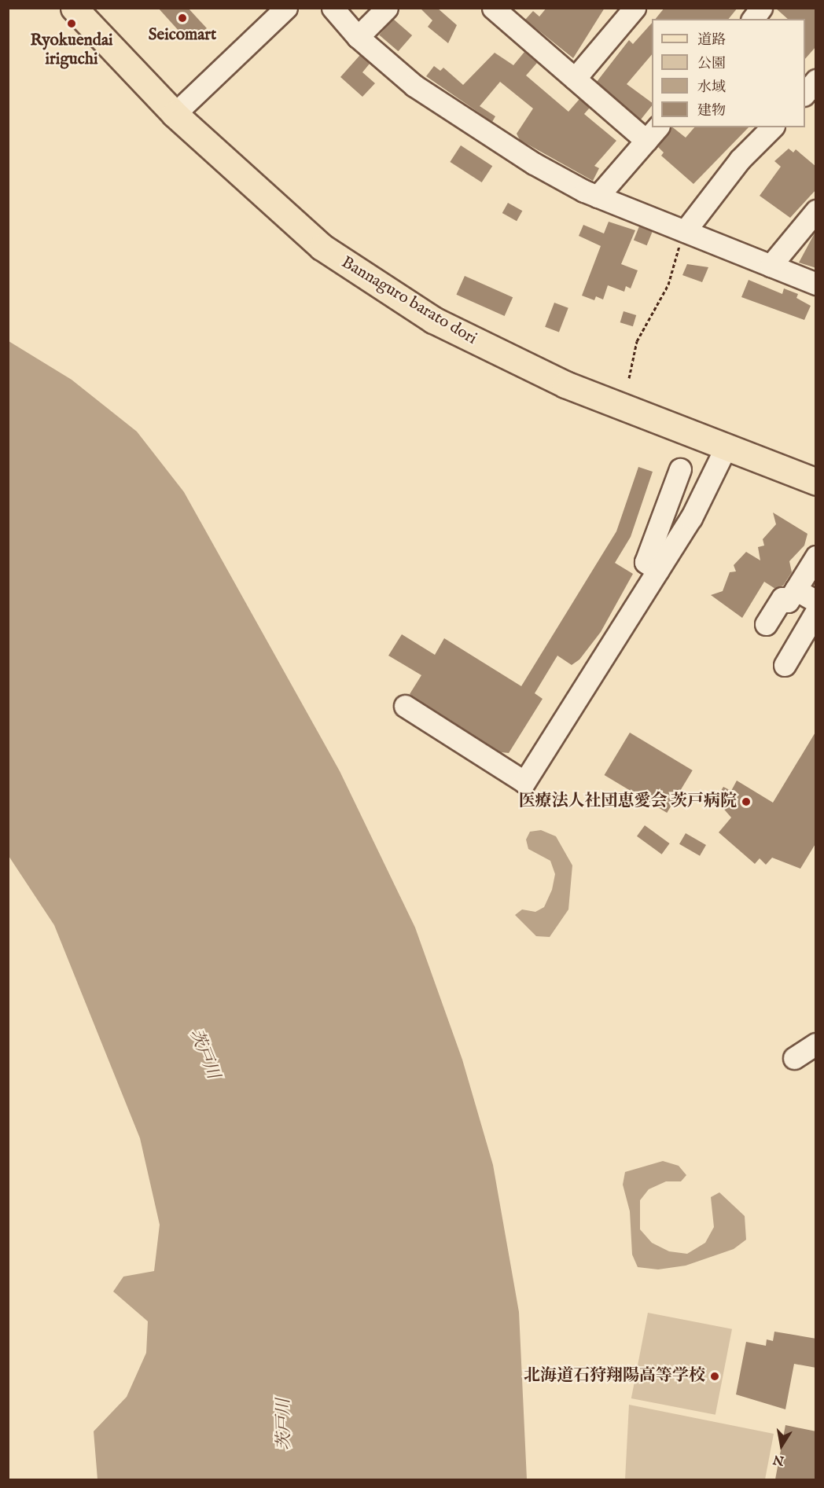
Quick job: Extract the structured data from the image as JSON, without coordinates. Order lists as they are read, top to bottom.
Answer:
{
  "streets": {
    "main road": ["Bannaguro barato dori"]
  },
  "water": ["茨戸川"],
  "places": [
    "Seicomart",
    "Ryokuendai iriguchi",
    "医療法人社団恵愛会 茨戸病院",
    "北海道石狩翔陽高等学校"
  ],
  "legend": [
    "道路",
    "公園",
    "水域",
    "建物"
  ],
  "north": "bottom"
}
